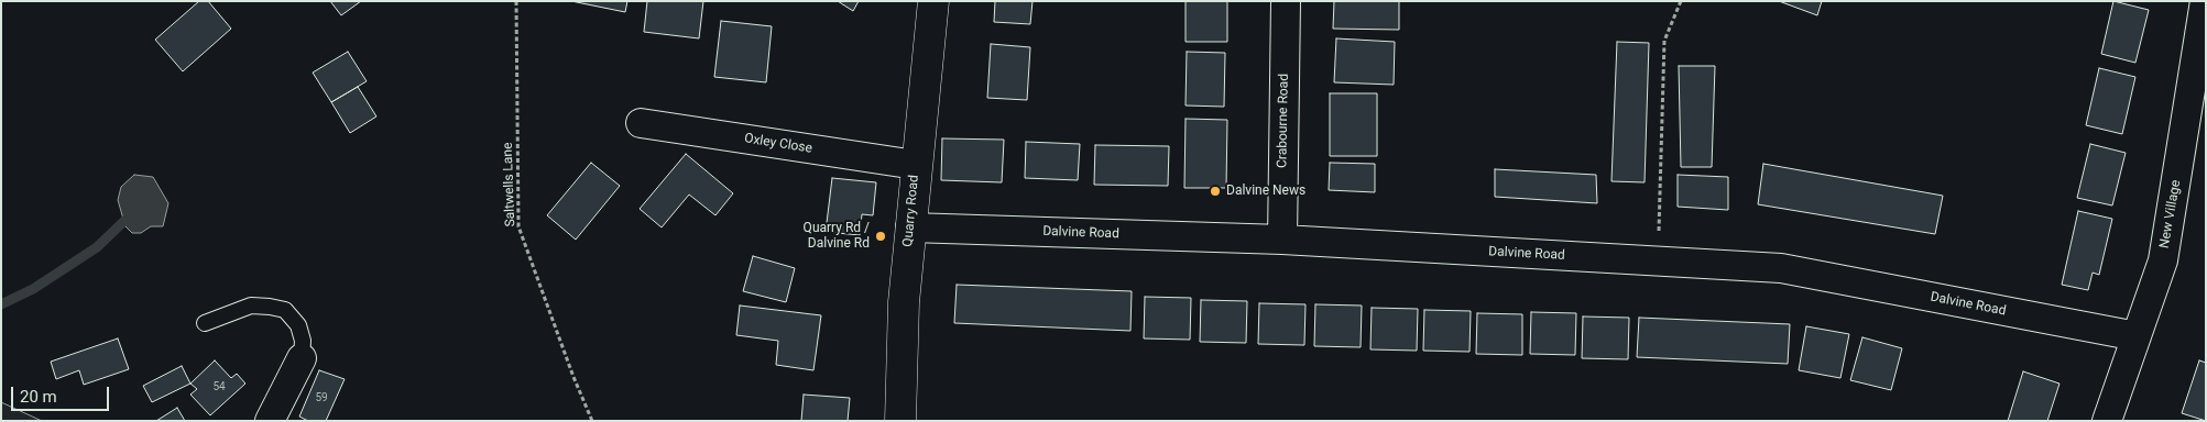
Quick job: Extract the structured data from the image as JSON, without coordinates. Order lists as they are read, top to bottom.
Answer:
{
  "streets": {
    "street": [
      "Crabourne Road",
      "Oxley Close",
      "Quarry Road",
      "New Village",
      "Dalvine Road"
    ],
    "path": ["Saltwells Lane"]
  },
  "crossings": [
    ["Crabourne Road", "Dalvine Road"],
    ["Oxley Close", "Quarry Road"],
    ["Quarry Road", "Dalvine Road"],
    ["New Village", "Dalvine Road"]
  ],
  "places": ["Dalvine News", "Quarry Rd / Dalvine Rd"],
  "house_numbers": ["54", "59"],
  "scale_bar": "20 m"
}
